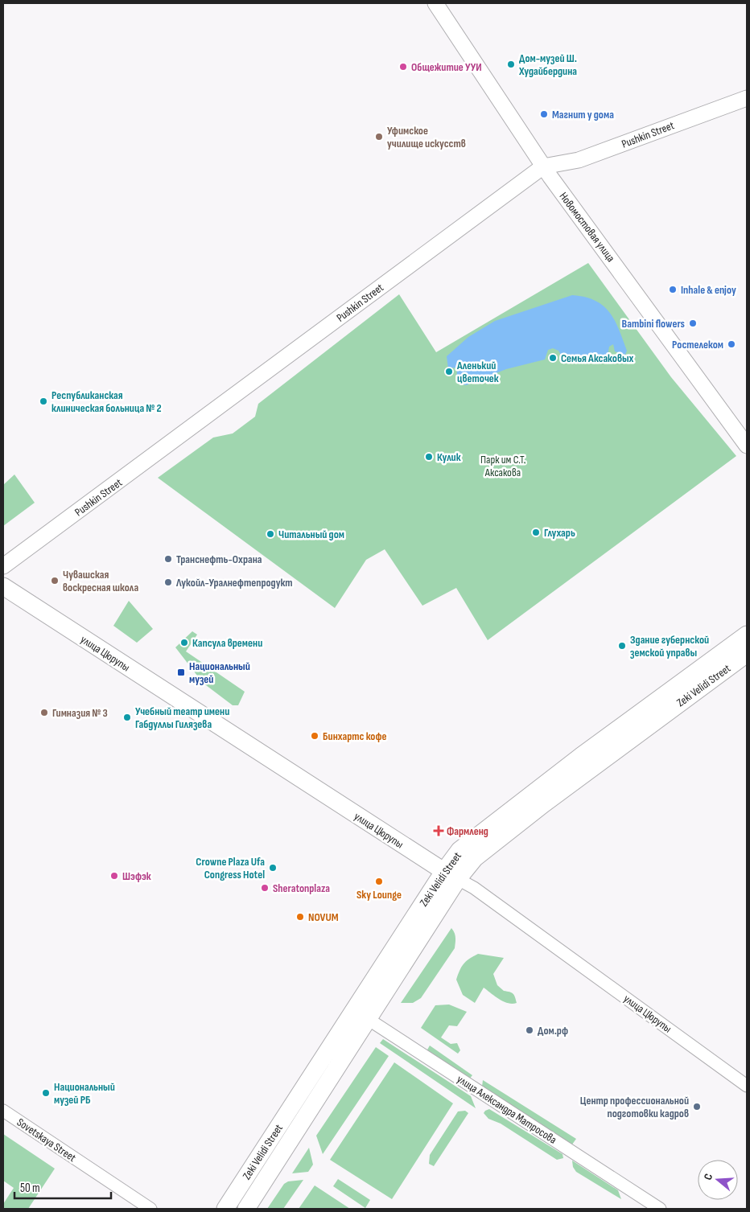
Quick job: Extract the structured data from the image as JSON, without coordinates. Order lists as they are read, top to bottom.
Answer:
{
  "streets": {
    "main road": ["улица Цюрупы", "Zeki Velidi Street"],
    "street": [
      "Pushkin Street",
      "Новомостовая улица",
      "улица Александра Матросова",
      "Sovetskaya Street"
    ]
  },
  "crossings": [
    ["Pushkin Street", "Новомостовая улица"],
    ["улица Цюрупы", "Zeki Velidi Street"],
    ["Zeki Velidi Street", "улица Александра Матросова"]
  ],
  "parks": ["Парк им С.Т. Аксакова"],
  "places": {
    "other": [
      "Дом-музей Ш. Худайбердина",
      "Общежитие УУИ",
      "Магнит у дома",
      "Уфимское училище искусств",
      "Inhale & enjoy",
      "Bambini flowers",
      "Ростелеком",
      "Семья Аксаковых",
      "Аленький цветочек",
      "Республиканская клиническая больница № 2",
      "Кулик",
      "Глухарь",
      "Читальный дом",
      "Транснефть-Охрана",
      "Чувашская воскресная школа",
      "Лукойл-Уралнефтепродукт",
      "Капсула времени",
      "Здание губернской земской управы",
      "Гимназия № 3",
      "Учебный театр имени Габдуллы Гилязева",
      "Бинхартс кофе",
      "Crowne Plaza Ufa Congress Hotel",
      "Шэфэк",
      "Sky Lounge",
      "Sheratonplaza",
      "NOVUM",
      "Дом.рф",
      "Национальный музей РБ",
      "Центр профессиональной подготовки кадров"
    ],
    "transit": ["Национальный музей"],
    "health": ["Фармленд"]
  },
  "scale_bar": "50 m",
  "north": "left"
}
